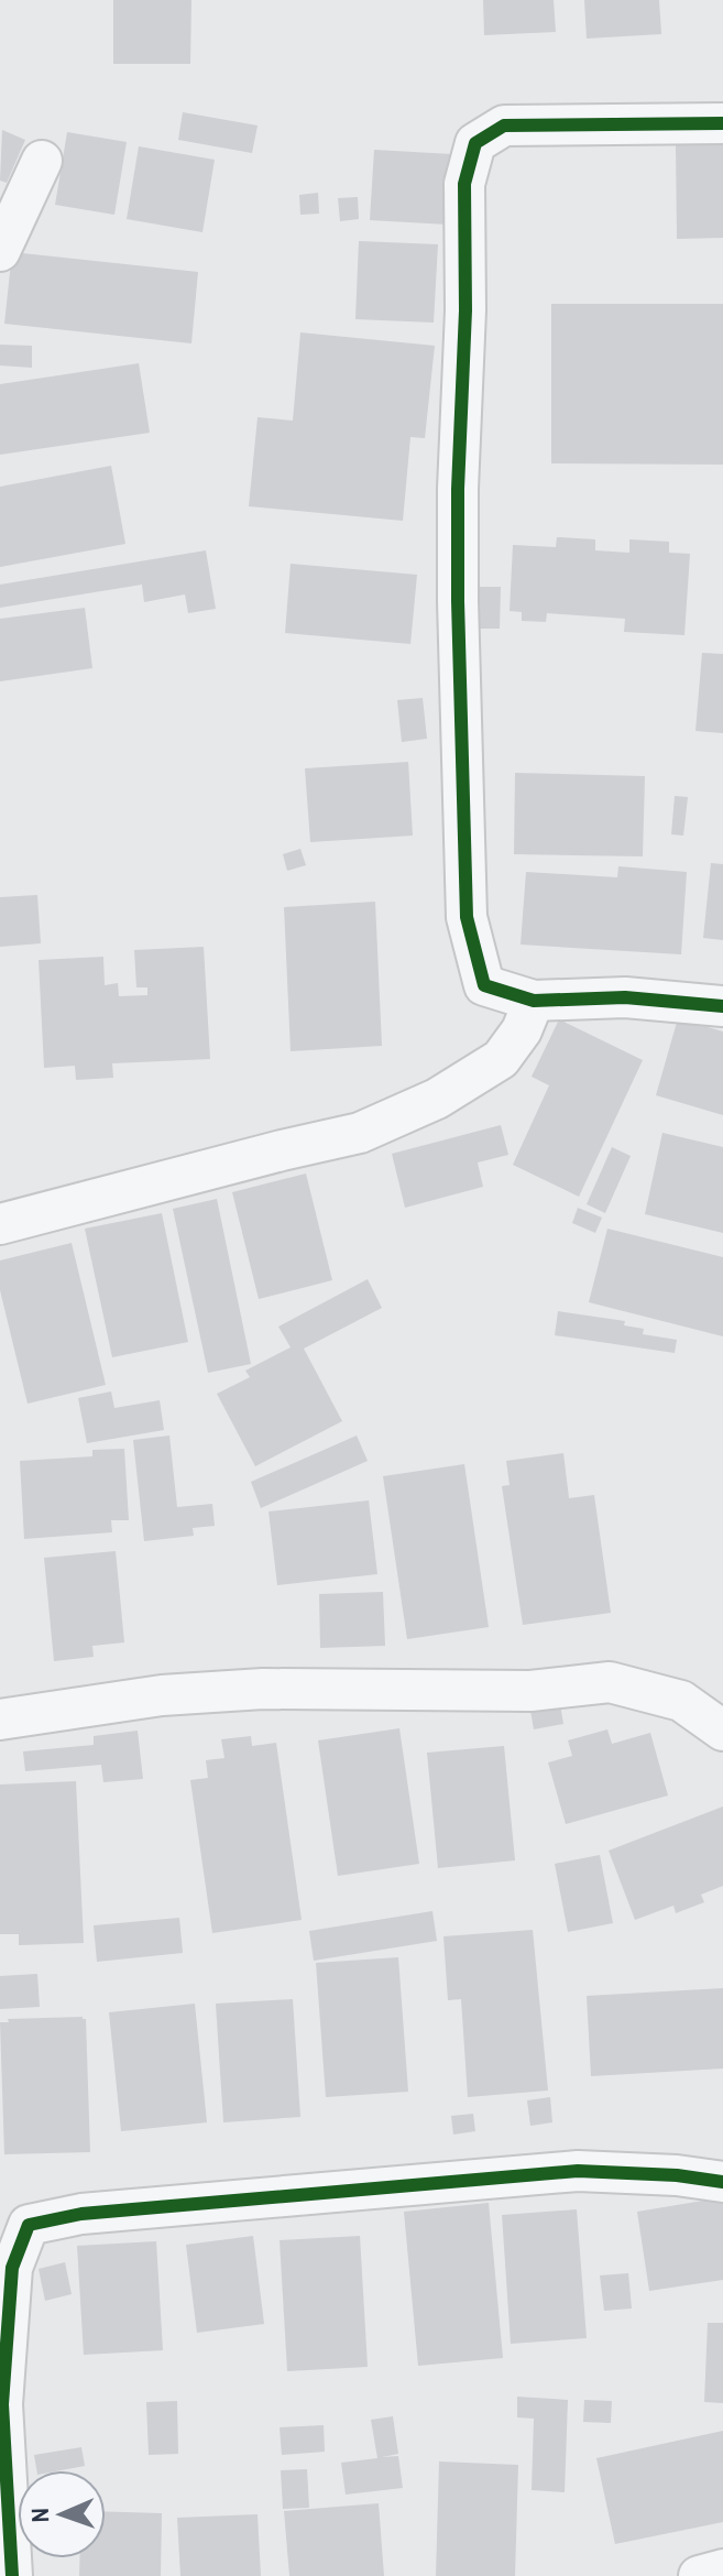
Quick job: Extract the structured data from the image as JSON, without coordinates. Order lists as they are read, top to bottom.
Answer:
{
  "north": "left"
}
